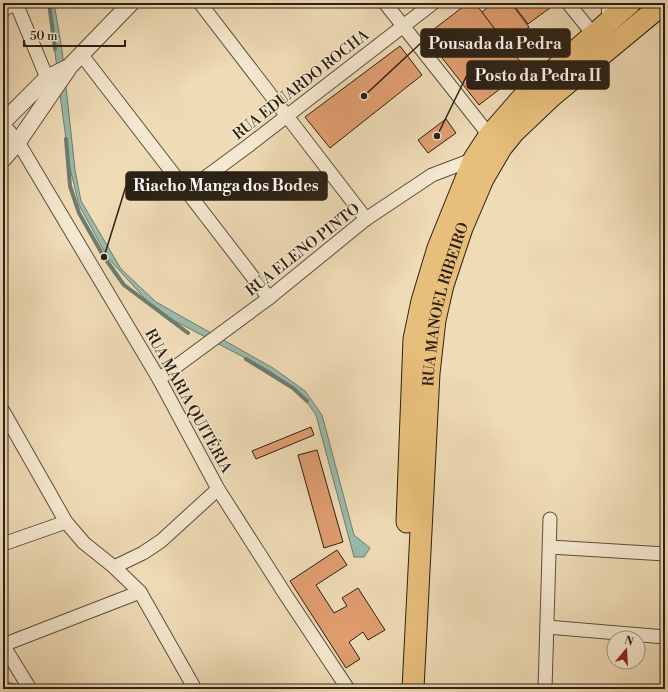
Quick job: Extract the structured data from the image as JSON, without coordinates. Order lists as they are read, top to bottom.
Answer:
{
  "streets": {
    "highway": ["RUA MANOEL RIBEIRO"],
    "street": ["RUA EDUARDO ROCHA", "RUA ELENO PINTO", "RUA MARIA QUITÉRIA"]
  },
  "crossings": [
    ["RUA ELENO PINTO", "RUA MANOEL RIBEIRO"],
    ["RUA ELENO PINTO", "RUA MARIA QUITÉRIA"]
  ],
  "places": ["Pousada da Pedra", "Posto da Pedra II", "Riacho Manga dos Bodes"],
  "scale_bar": "50 m",
  "north": "top"
}
